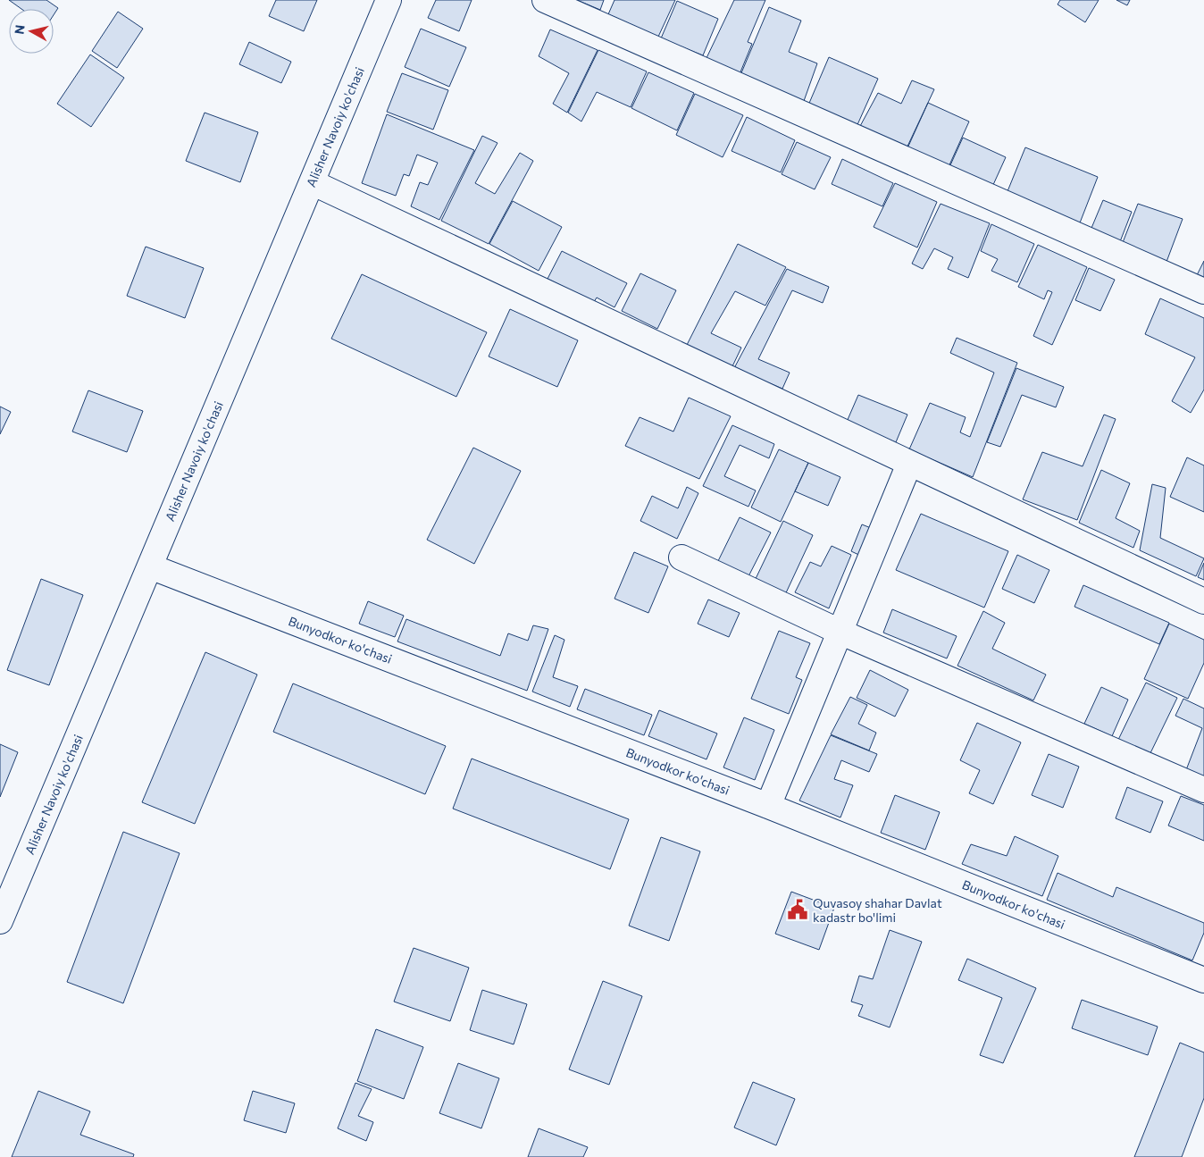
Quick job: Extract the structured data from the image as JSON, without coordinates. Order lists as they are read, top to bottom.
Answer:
{
  "streets": {
    "street": ["Alisher Navoiy ko'chasi", "Bunyodkor ko'chasi"]
  },
  "crossings": [
    ["Alisher Navoiy ko'chasi", "Bunyodkor ko'chasi"]
  ],
  "places": {
    "public building": ["Quvasoy shahar Davlat kadastr bo'limi"]
  },
  "north": "left"
}
